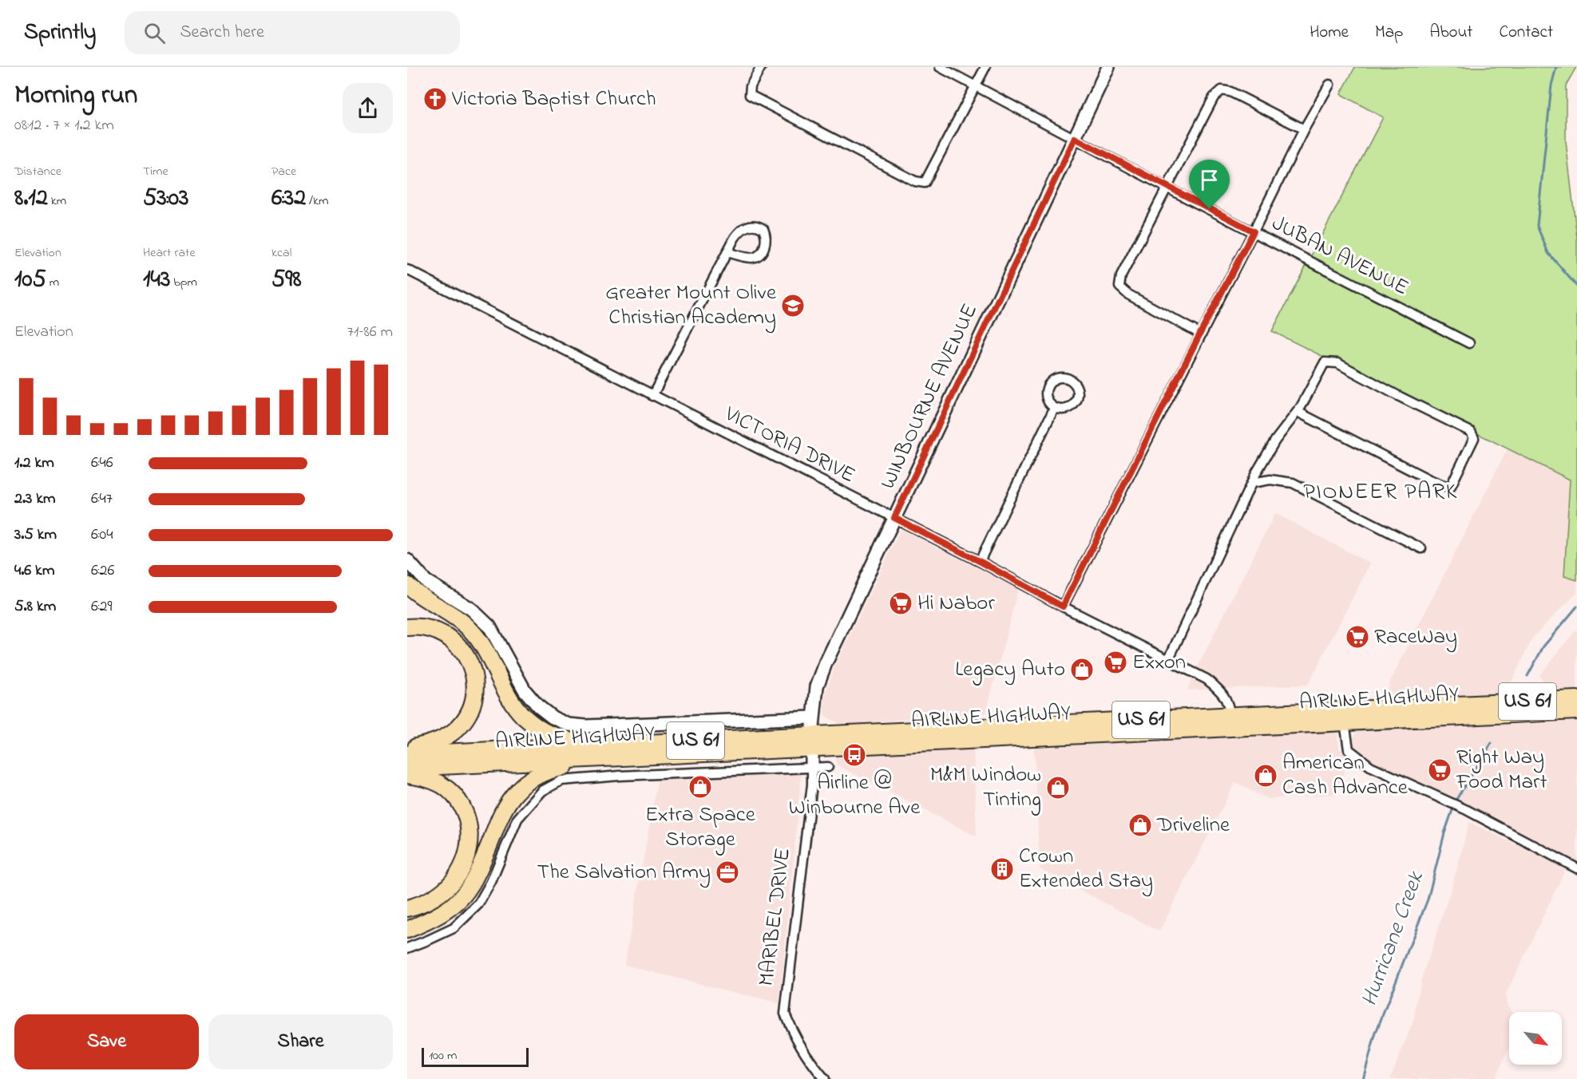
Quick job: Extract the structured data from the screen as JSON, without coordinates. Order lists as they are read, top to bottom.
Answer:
{
  "streets": {
    "highway": ["AIRLINE HIGHWAY", "US 61"],
    "street": [
      "JUBAN AVENUE",
      "WINBOURNE AVENUE",
      "VICTORIA DRIVE",
      "MARIBEL DRIVE"
    ]
  },
  "crossings": [
    ["JUBAN AVENUE", "WINBOURNE AVENUE"],
    ["WINBOURNE AVENUE", "VICTORIA DRIVE"],
    ["WINBOURNE AVENUE", "AIRLINE HIGHWAY"],
    ["WINBOURNE AVENUE", "MARIBEL DRIVE"],
    ["VICTORIA DRIVE", "AIRLINE HIGHWAY"],
    ["AIRLINE HIGHWAY", "MARIBEL DRIVE"]
  ],
  "districts": ["PIONEER PARK"],
  "water": ["Hurricane Creek"],
  "places": {
    "church": ["Victoria Baptist Church"],
    "school or university": ["Greater Mount Olive Christian Academy"],
    "supermarket": [
      "Hi Nabor",
      "RaceWay",
      "Exxon",
      "Right Way Food Mart"
    ],
    "shop": [
      "Legacy Auto",
      "American Cash Advance",
      "Extra Space Storage",
      "M&M Window Tinting",
      "Driveline"
    ],
    "bus stop": ["Airline @ Winbourne Ave"],
    "building": ["Crown Extended Stay"],
    "office": ["The Salvation Army"]
  },
  "scale_bar": "100 m",
  "north": "bottom right",
  "page": {
    "header": "Sprintly",
    "search": "Search here",
    "nav": [
      "Home",
      "Map",
      "About",
      "Contact"
    ],
    "heading": ["Morning run", "08:12 · 7 × 1.2 km"],
    "stats": [
      ["Distance", "8.12 km"],
      ["Time", "53:03"],
      ["Pace", "6:32 /km"],
      ["Elevation", "105 m"],
      ["Heart rate", "143 bpm"],
      ["kcal", "598"]
    ],
    "chart": ["Elevation", "71–86 m"],
    "list": [
      {
        "name": "1.2 km",
        "note": "6:46"
      },
      {
        "name": "2.3 km",
        "note": "6:47"
      },
      {
        "name": "3.5 km",
        "note": "6:04"
      },
      {
        "name": "4.6 km",
        "note": "6:26"
      },
      {
        "name": "5.8 km",
        "note": "6:29"
      }
    ],
    "buttons": ["Save", "Share"],
    "scale": "100 m"
  }
}
